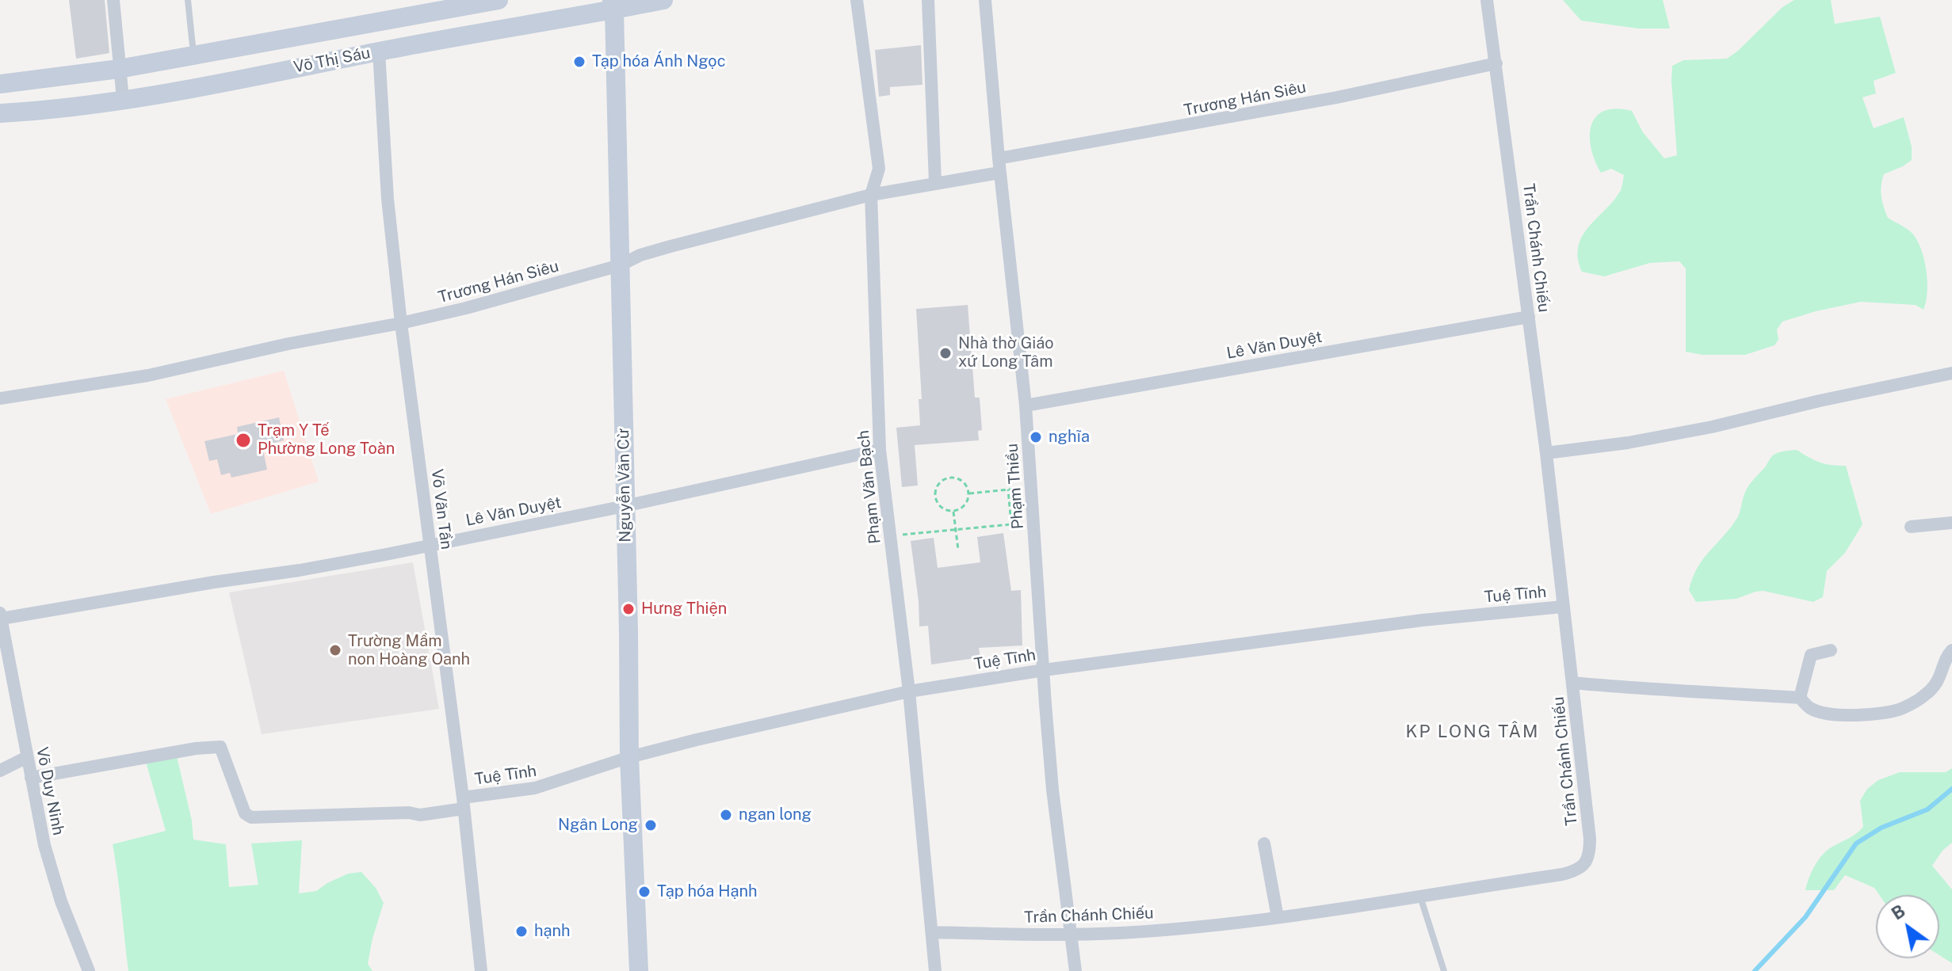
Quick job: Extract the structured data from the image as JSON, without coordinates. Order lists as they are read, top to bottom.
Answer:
{
  "streets": {
    "main road": ["Võ Thị Sáu", "Nguyễn Văn Cừ"],
    "street": [
      "Trương Hán Siêu",
      "Trần Chánh Chiếu",
      "Lê Văn Duyệt",
      "Phạm Thiều",
      "Phạm Văn Bạch",
      "Võ Văn Tần",
      "Tuệ Tĩnh",
      "Võ Duy Ninh"
    ]
  },
  "crossings": [
    ["Võ Thị Sáu", "Nguyễn Văn Cừ"],
    ["Võ Thị Sáu", "Võ Văn Tần"],
    ["Trương Hán Siêu", "Trần Chánh Chiếu"],
    ["Trương Hán Siêu", "Nguyễn Văn Cừ"],
    ["Trương Hán Siêu", "Phạm Thiều"],
    ["Trương Hán Siêu", "Phạm Văn Bạch"],
    ["Trương Hán Siêu", "Võ Văn Tần"],
    ["Trần Chánh Chiếu", "Lê Văn Duyệt"],
    ["Trần Chánh Chiếu", "Phạm Thiều"],
    ["Trần Chánh Chiếu", "Phạm Văn Bạch"],
    ["Trần Chánh Chiếu", "Tuệ Tĩnh"],
    ["Lê Văn Duyệt", "Nguyễn Văn Cừ"],
    ["Lê Văn Duyệt", "Phạm Thiều"],
    ["Lê Văn Duyệt", "Phạm Văn Bạch"],
    ["Lê Văn Duyệt", "Võ Văn Tần"],
    ["Lê Văn Duyệt", "Võ Duy Ninh"],
    ["Nguyễn Văn Cừ", "Tuệ Tĩnh"],
    ["Phạm Thiều", "Tuệ Tĩnh"],
    ["Phạm Văn Bạch", "Tuệ Tĩnh"],
    ["Võ Văn Tần", "Tuệ Tĩnh"],
    ["Tuệ Tĩnh", "Võ Duy Ninh"]
  ],
  "districts": ["KP LONG TÂM"],
  "places": [
    "Tạp hóa Ánh Ngọc",
    "Nhà thờ Giáo xứ Long Tâm",
    "nghĩa",
    "Trạm Y Tế Phường Long Toàn",
    "Hưng Thiện",
    "Trường Mầm non Hoàng Oanh",
    "ngan long",
    "Ngân Long",
    "Tạp hóa Hạnh",
    "hạnh"
  ],
  "north": "top left"
}
